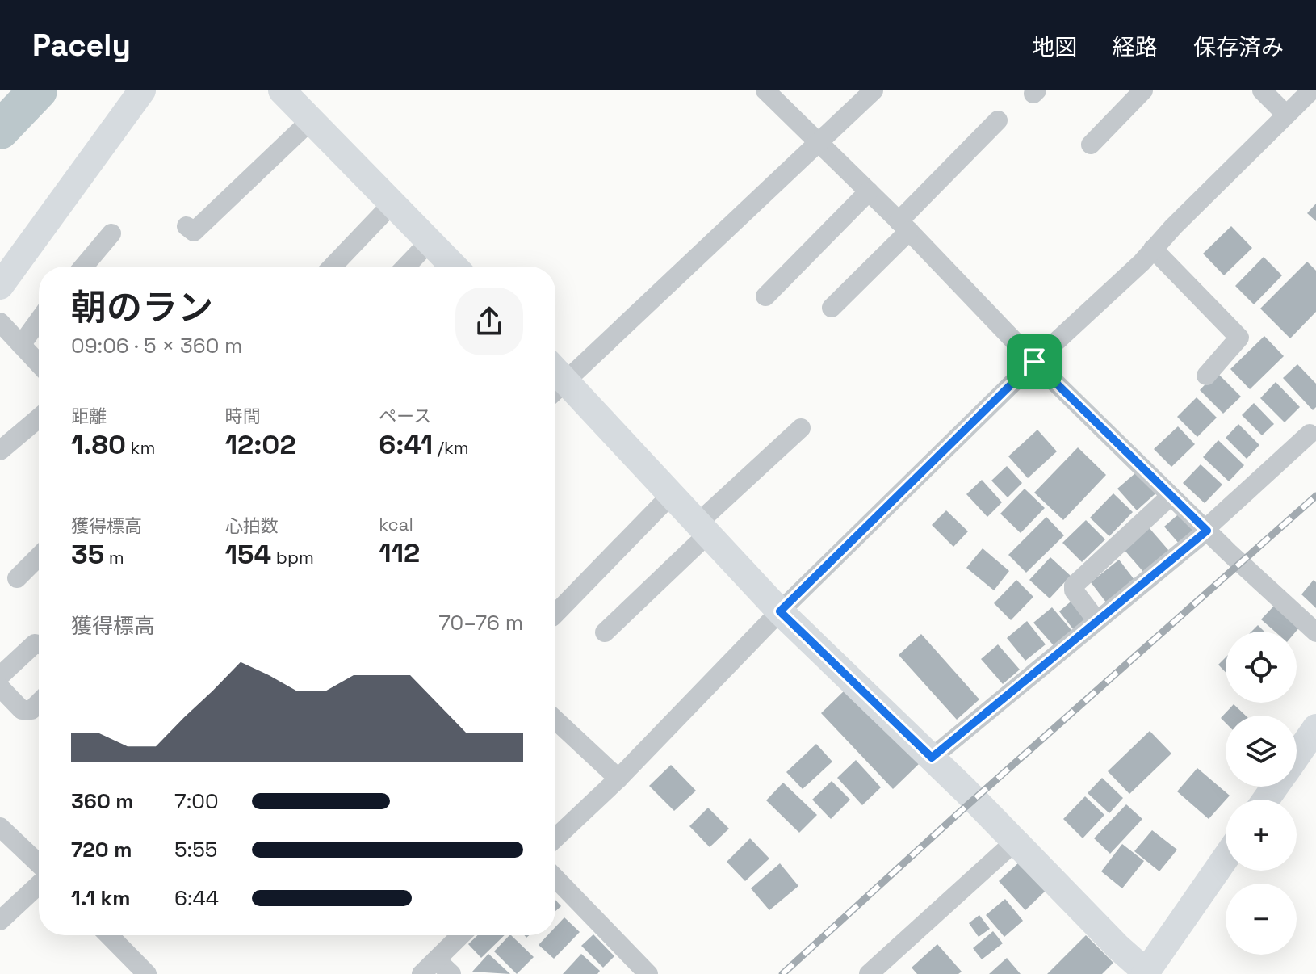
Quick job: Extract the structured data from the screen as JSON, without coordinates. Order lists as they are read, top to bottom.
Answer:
{
  "page": {
    "header": "Pacely",
    "nav": ["地図", "経路", "保存済み"],
    "heading": ["朝のラン", "09:06 · 5 × 360 m"],
    "stats": [
      ["距離", "1.80 km"],
      ["時間", "12:02"],
      ["ペース", "6:41 /km"],
      ["獲得標高", "35 m"],
      ["心拍数", "154 bpm"],
      ["kcal", "112"]
    ],
    "chart": ["獲得標高", "70–76 m"],
    "map_buttons": ["+", "−"],
    "list": [
      {
        "name": "360 m",
        "note": "7:00"
      },
      {
        "name": "720 m",
        "note": "5:55"
      },
      {
        "name": "1.1 km",
        "note": "6:44"
      }
    ]
  }
}
